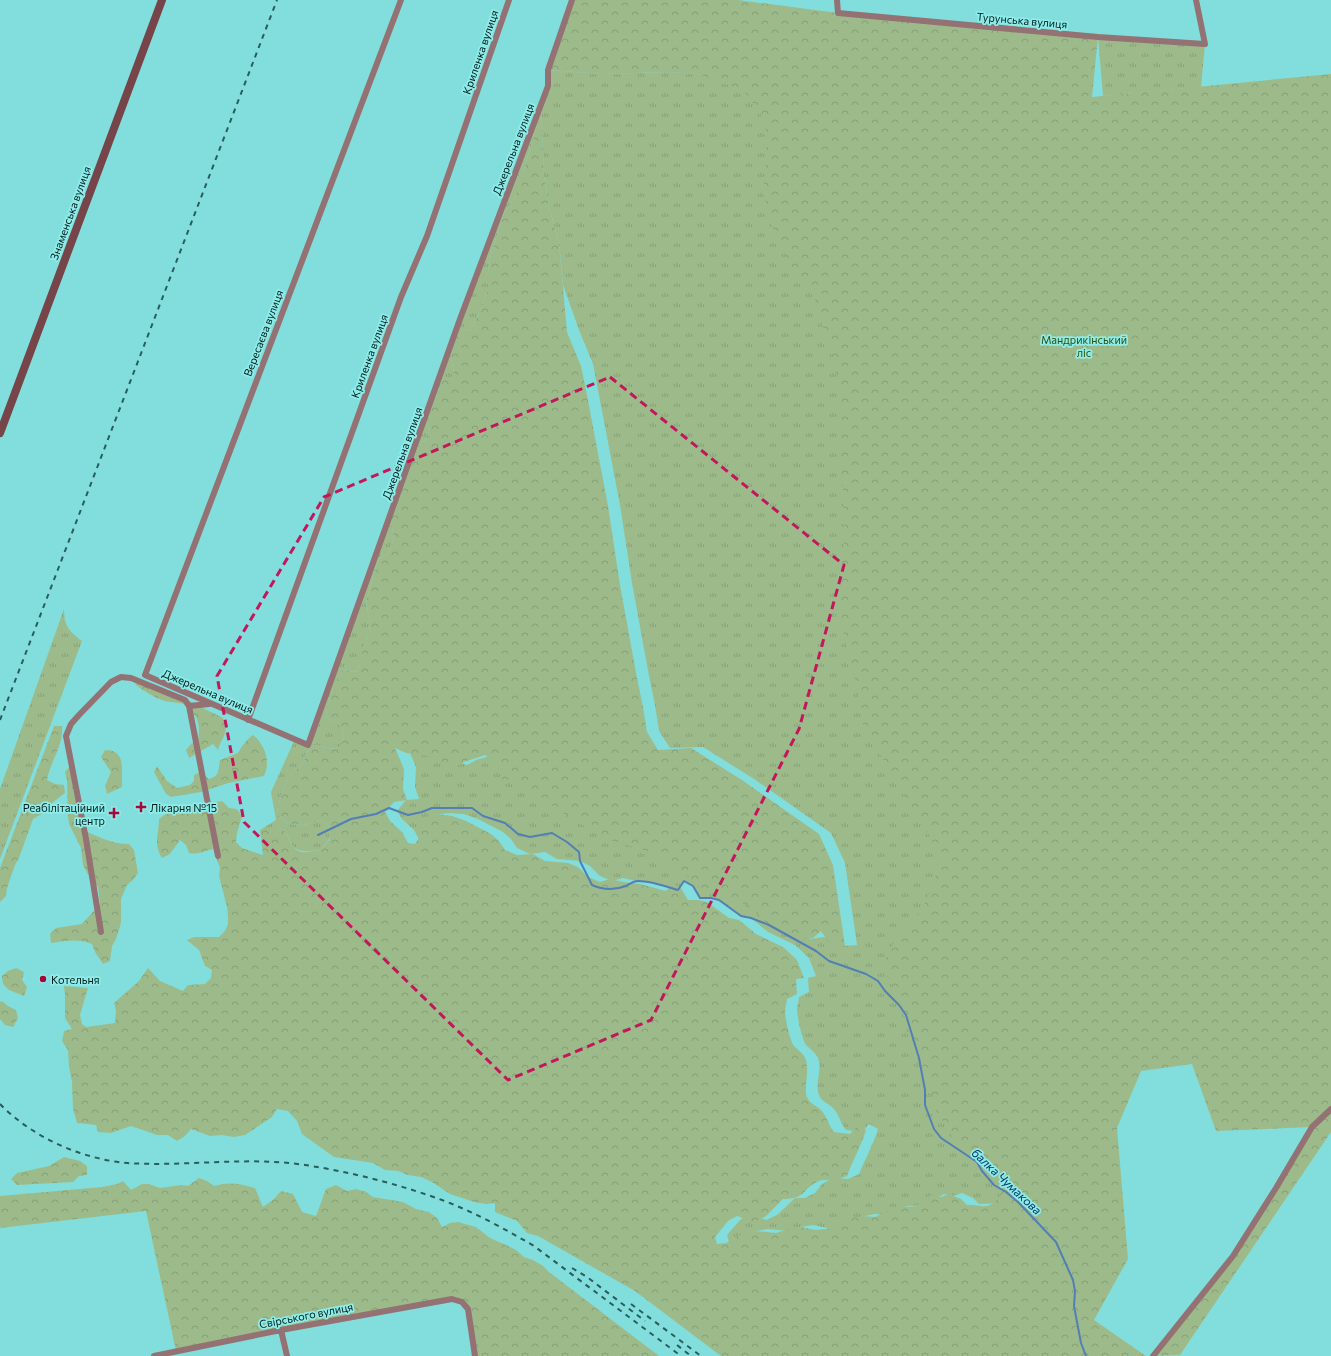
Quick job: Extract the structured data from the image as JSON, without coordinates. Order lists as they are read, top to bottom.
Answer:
{
  "streets": {
    "main road": ["Знаменська вулиця"],
    "street": [
      "Турунська вулиця",
      "Криленка вулиця",
      "Джерельна вулиця",
      "Вересаєва вулиця",
      "Свірського вулиця"
    ]
  },
  "crossings": [
    ["Криленка вулиця", "Джерельна вулиця"],
    ["Джерельна вулиця", "Вересаєва вулиця"]
  ],
  "water": ["балка Чумакова"],
  "parks": ["Мандрикінський ліс"],
  "places": {
    "health": ["Лікарня №15", "Реабілітаційний центр"],
    "other": ["Котельня"]
  }
}
